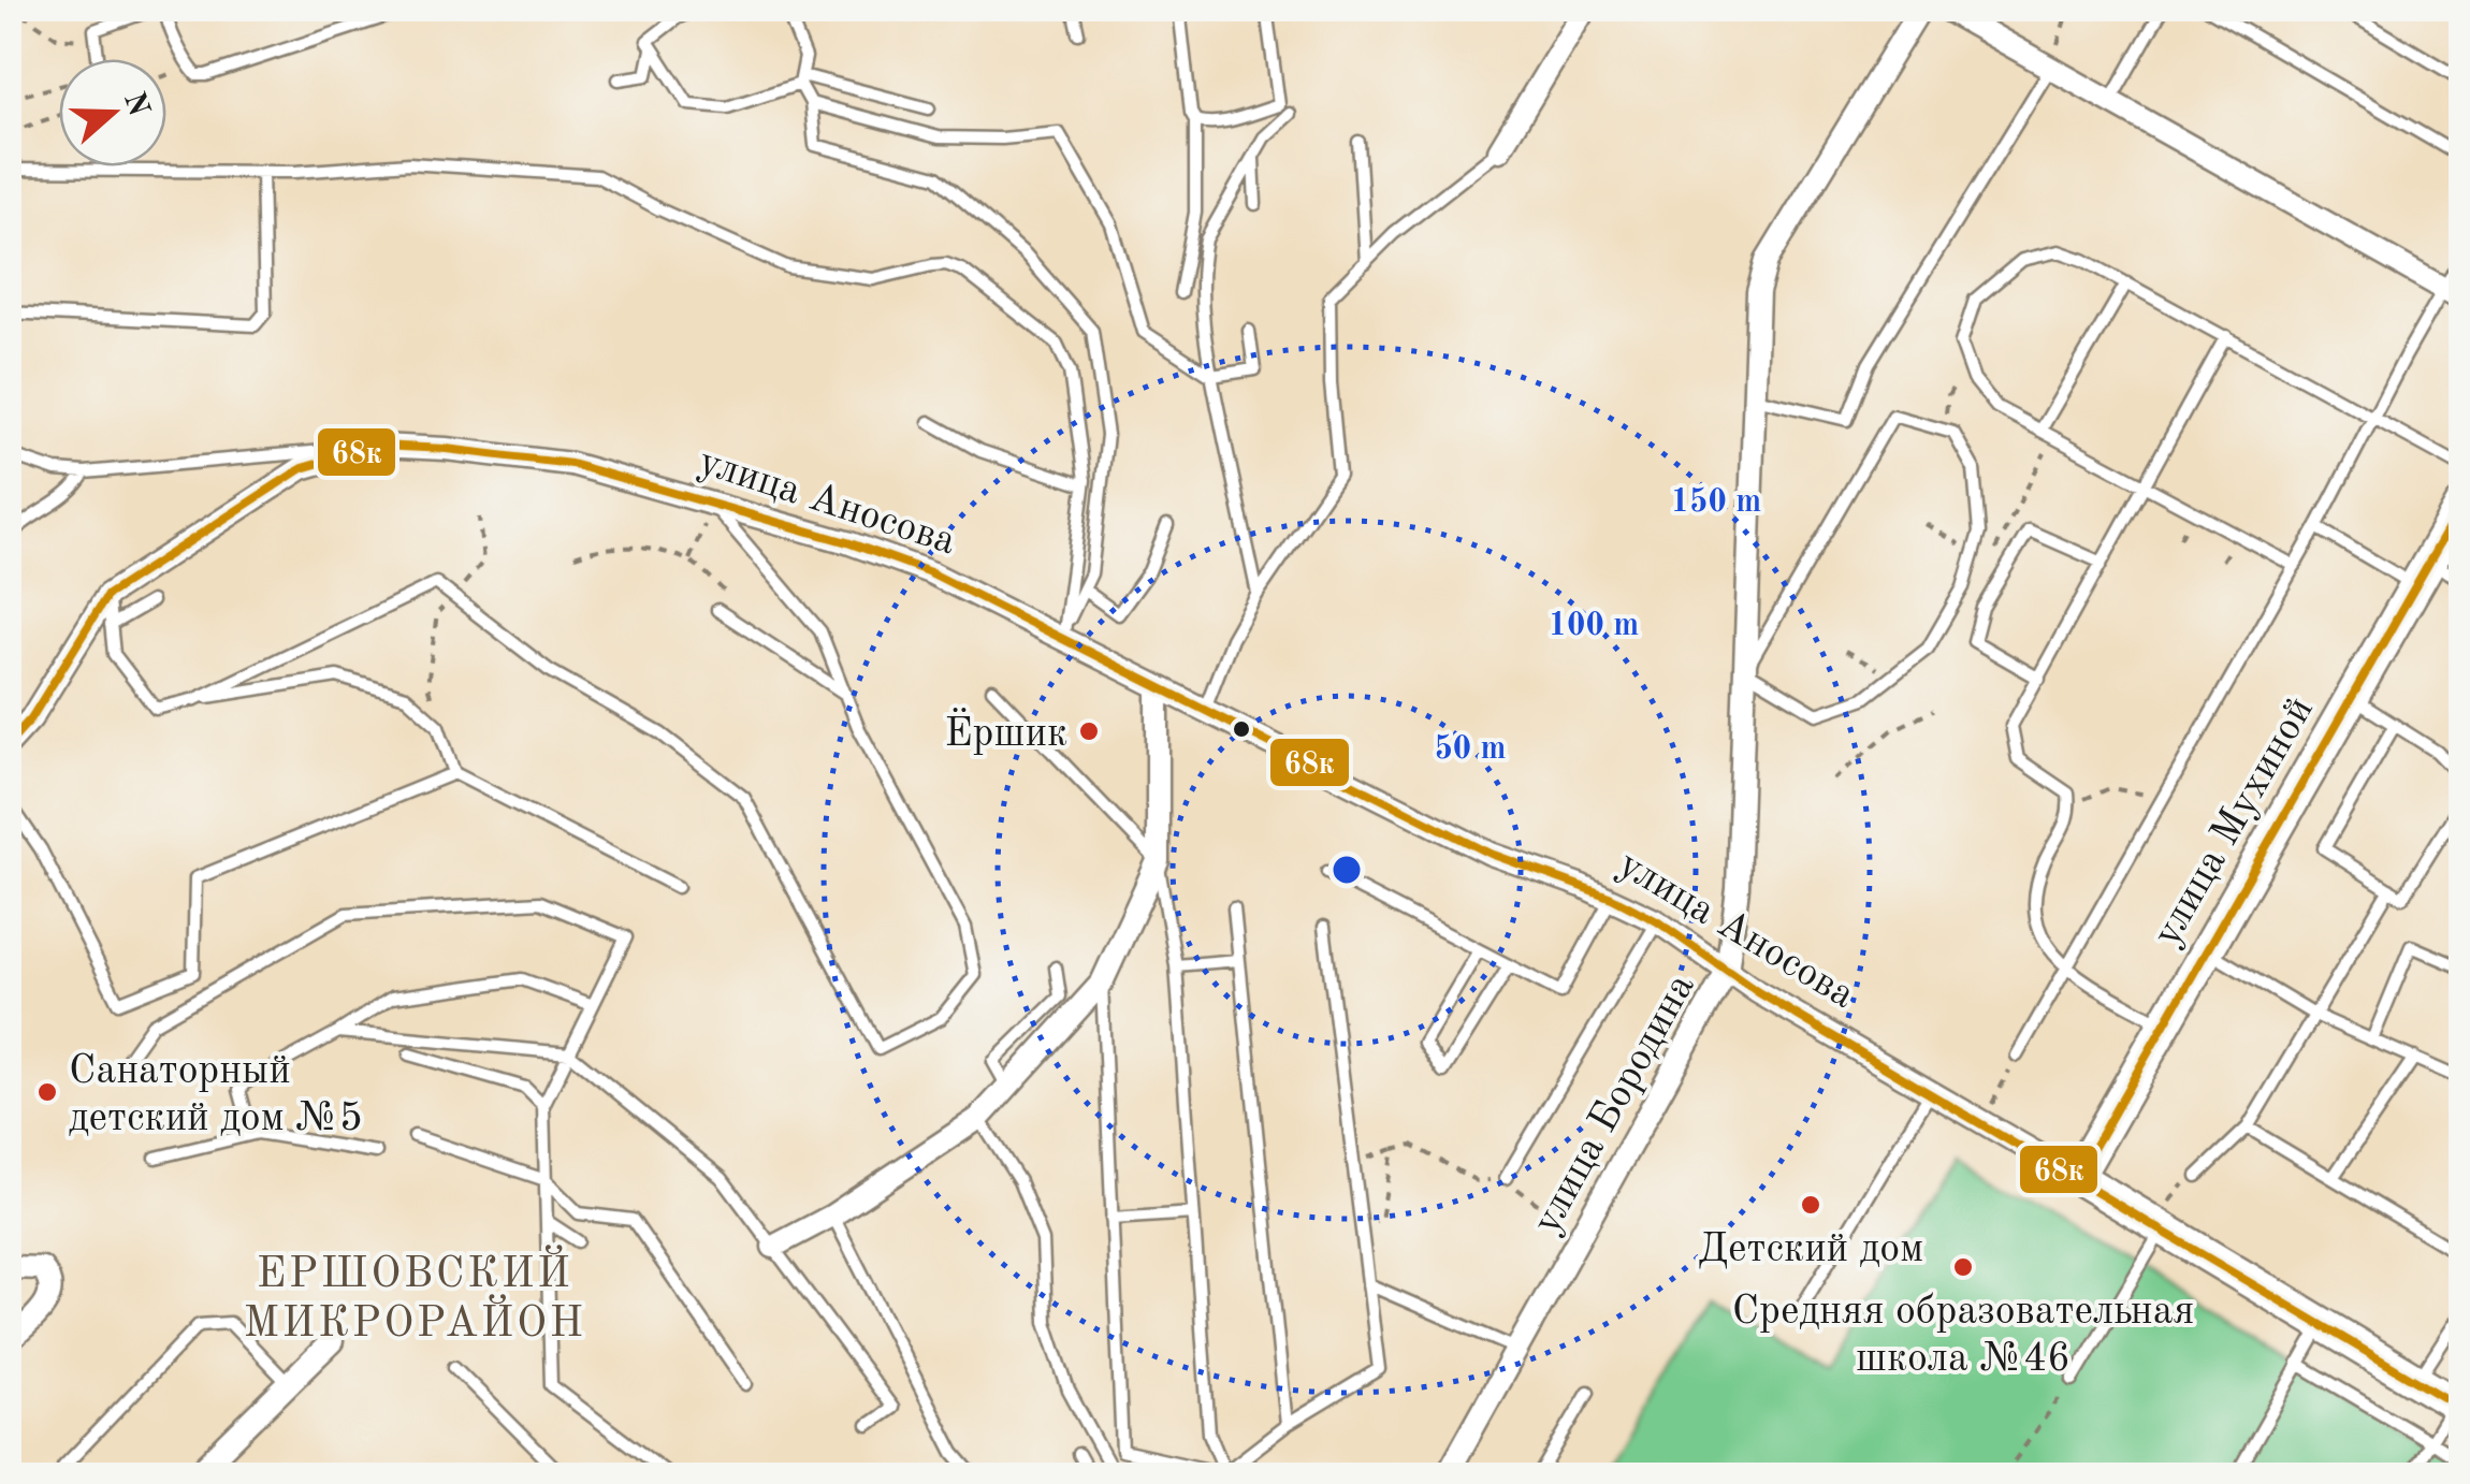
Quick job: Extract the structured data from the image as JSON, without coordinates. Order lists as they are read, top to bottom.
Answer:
{
  "streets": {
    "street": ["улица Аносова", "улица Мухиной", "улица Бородина"]
  },
  "crossings": [
    ["улица Аносова", "улица Мухиной"],
    ["улица Аносова", "улица Бородина"]
  ],
  "districts": ["ЕРШОВСКИЙ МИКРОРАЙОН"],
  "places": [
    "Ёршик",
    "Санаторный детский дом №5",
    "Детский дом",
    "Средняя образовательная школа №46"
  ],
  "lines": ["transit line 68к"],
  "north": "right",
  "rings": ["150 m", "100 m", "50 m"]
}
